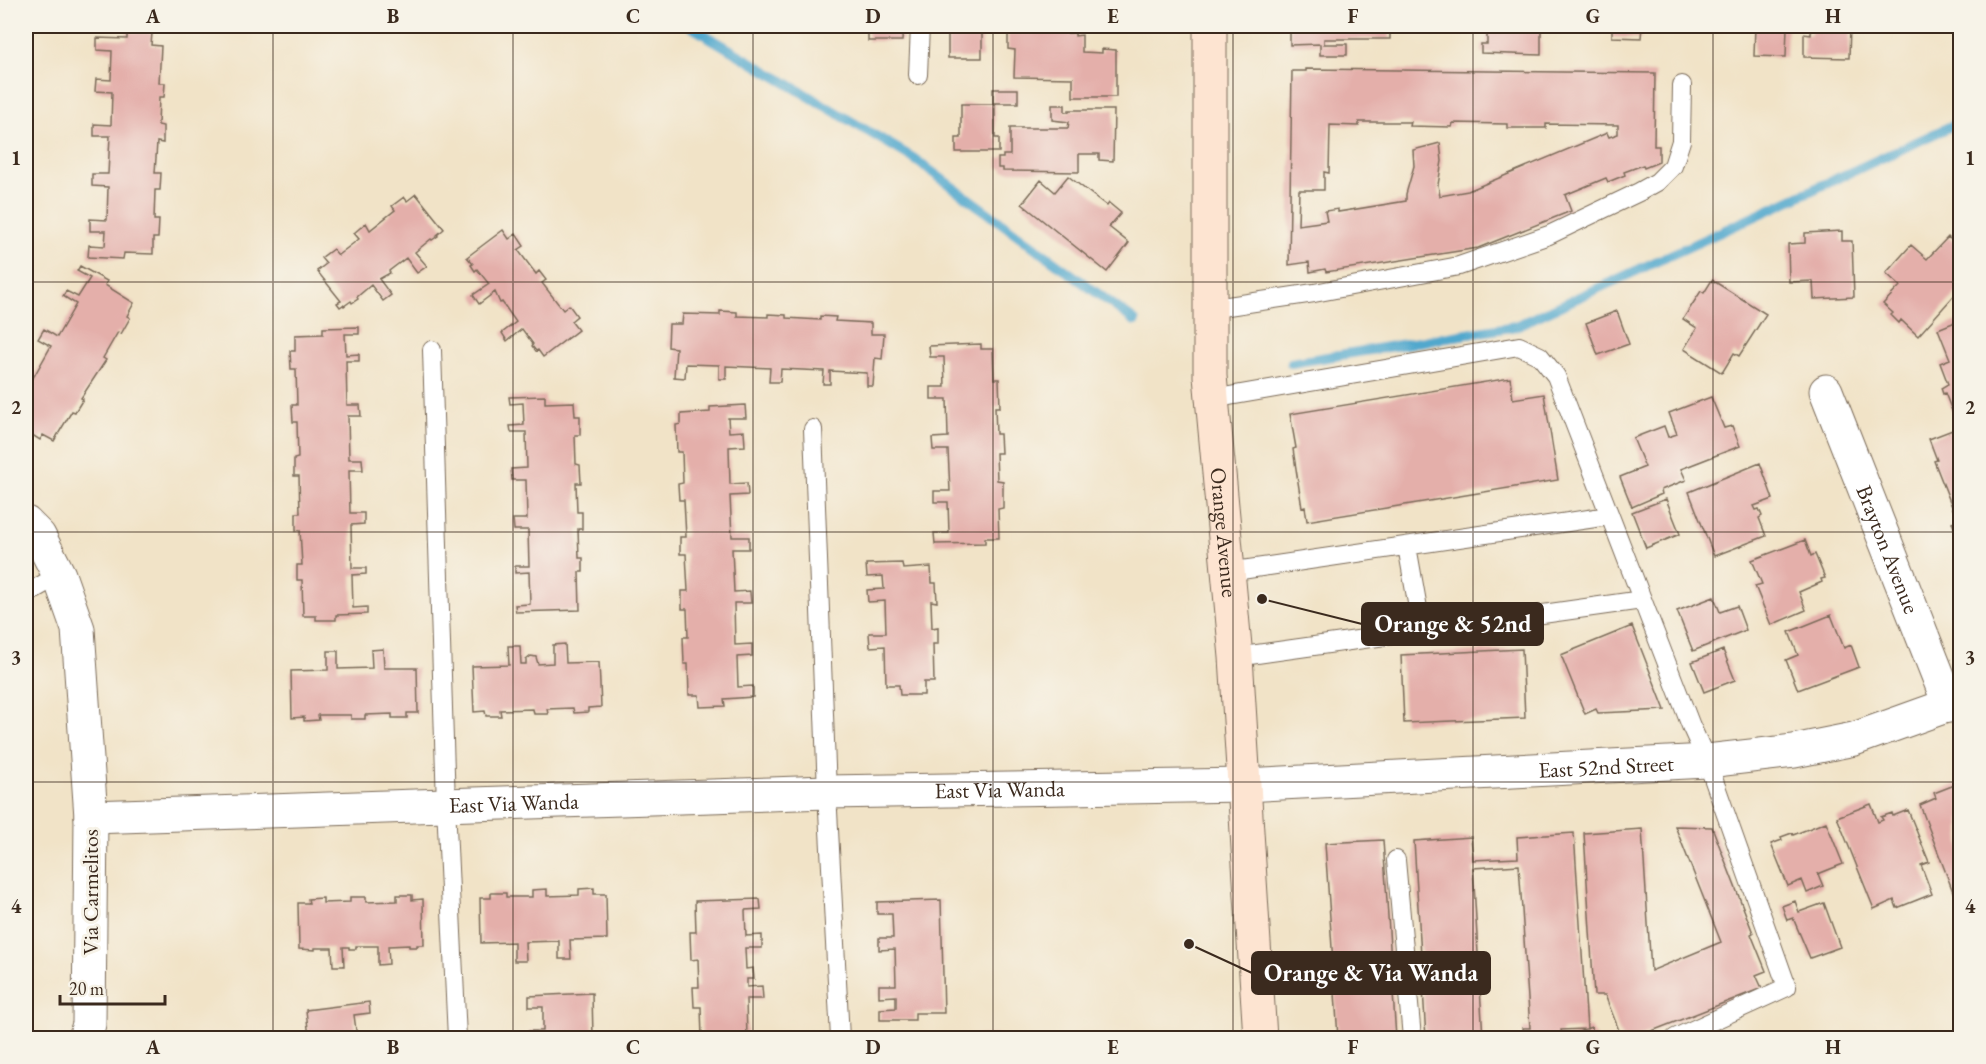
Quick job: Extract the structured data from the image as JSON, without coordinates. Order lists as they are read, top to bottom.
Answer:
{
  "streets": {
    "street": [
      "Orange Avenue",
      "Brayton Avenue",
      "East 52nd Street",
      "East Via Wanda",
      "Via Carmelitos"
    ]
  },
  "crossings": [
    ["Orange Avenue", "East 52nd Street"],
    ["Orange Avenue", "East Via Wanda"],
    ["Brayton Avenue", "East 52nd Street"],
    ["East 52nd Street", "East Via Wanda"],
    ["East Via Wanda", "Via Carmelitos"]
  ],
  "places": ["Orange & 52nd", "Orange & Via Wanda"],
  "scale_bar": "20 m",
  "grid": {
    "columns": [
      "A",
      "B",
      "C",
      "D",
      "E",
      "F",
      "G",
      "H"
    ],
    "rows": [
      "1",
      "2",
      "3",
      "4"
    ]
  }
}
